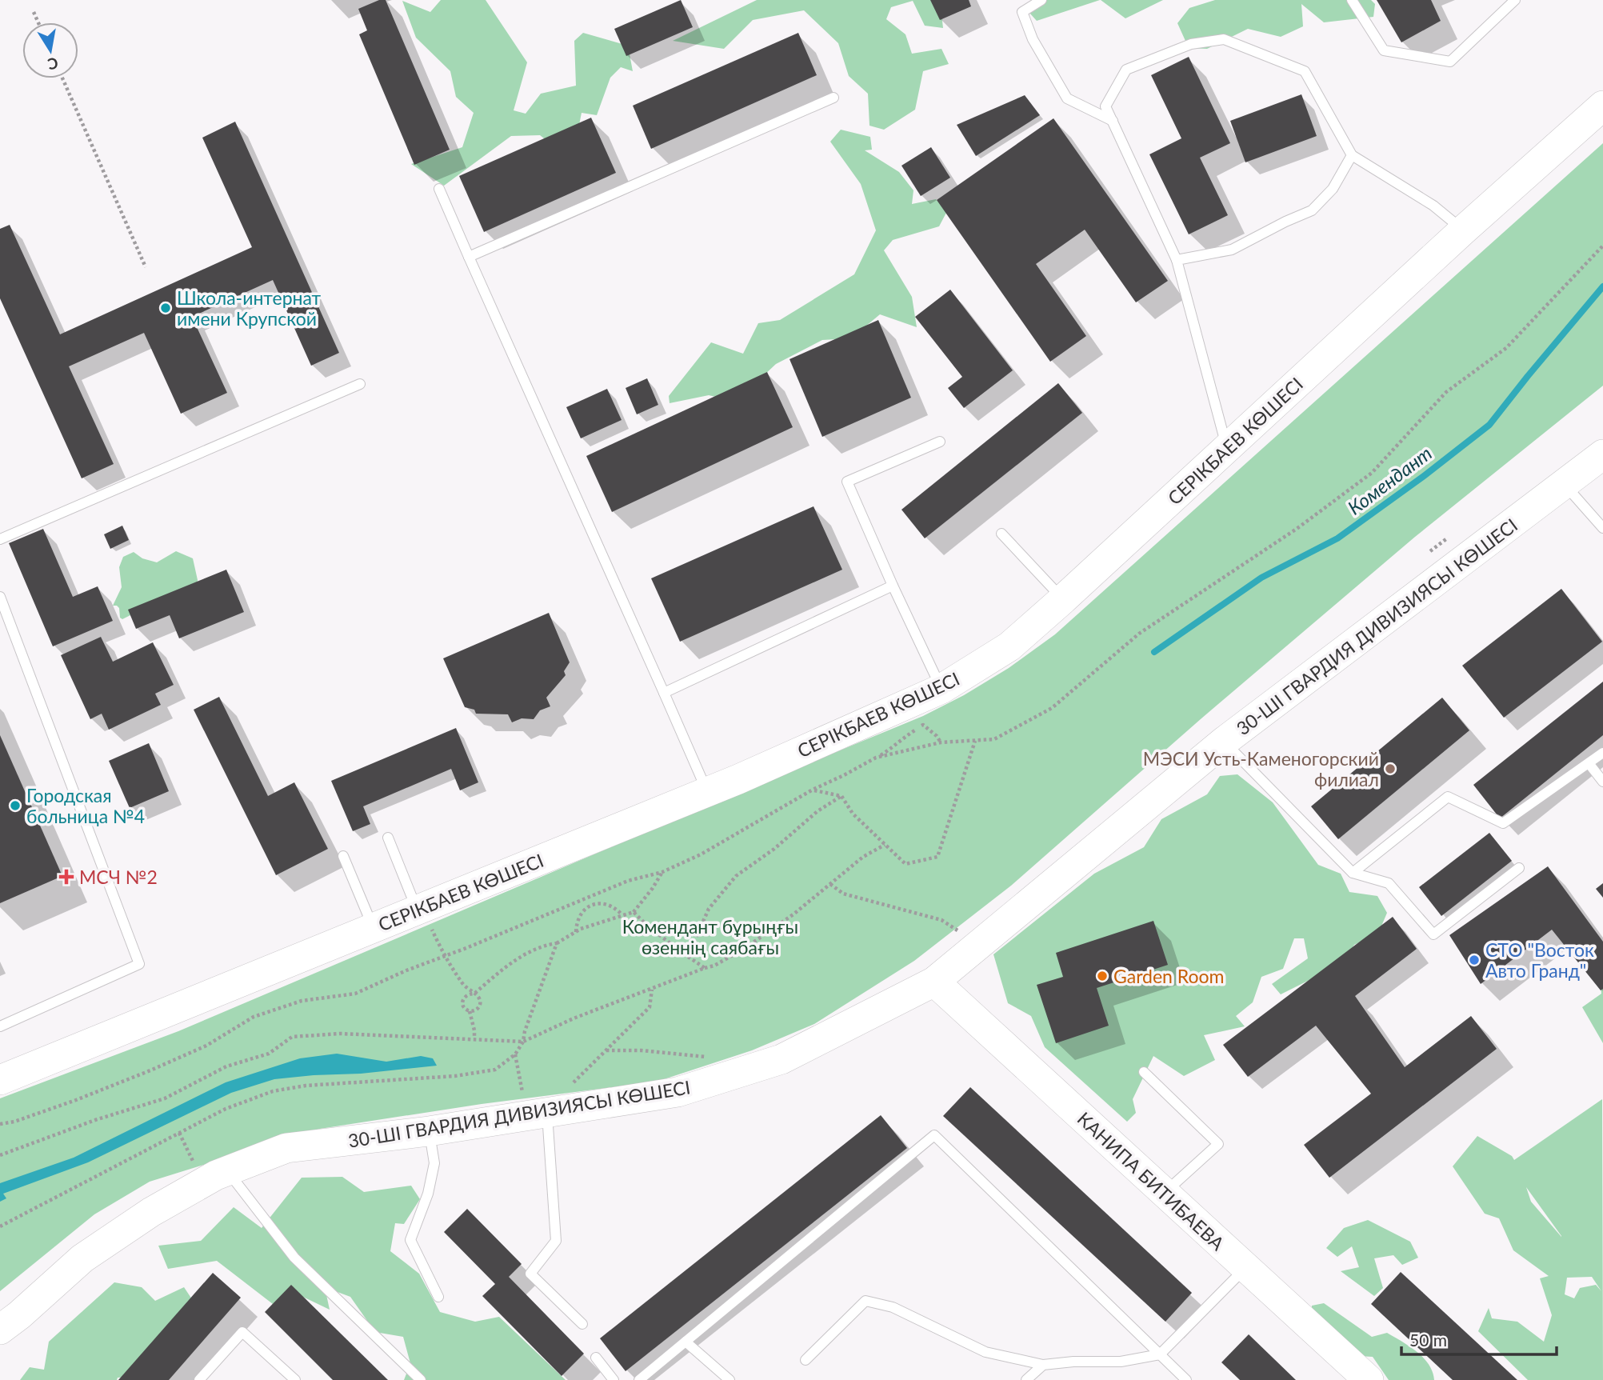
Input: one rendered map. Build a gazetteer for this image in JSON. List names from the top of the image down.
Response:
{
  "streets": {
    "street": ["СЕРІКБАЕВ КӨШЕСІ", "30-ШІ ГВАРДИЯ ДИВИЗИЯСЫ КӨШЕСІ", "КАНИПА БИТИБАЕВА"]
  },
  "crossings": [
    ["30-ШІ ГВАРДИЯ ДИВИЗИЯСЫ КӨШЕСІ", "КАНИПА БИТИБАЕВА"]
  ],
  "water": ["Комендант"],
  "parks": ["Комендант бұрыңғы өзеннің саябағы"],
  "places": {
    "other": [
      "Школа-интернат имени Крупской",
      "МЭСИ Усть-Каменогорский филиал",
      "Городская больница №4",
      "СТО \"Восток Авто Гранд\"",
      "Garden Room"
    ],
    "health": ["МСЧ №2"]
  },
  "scale_bar": "50 m",
  "north": "bottom"
}
